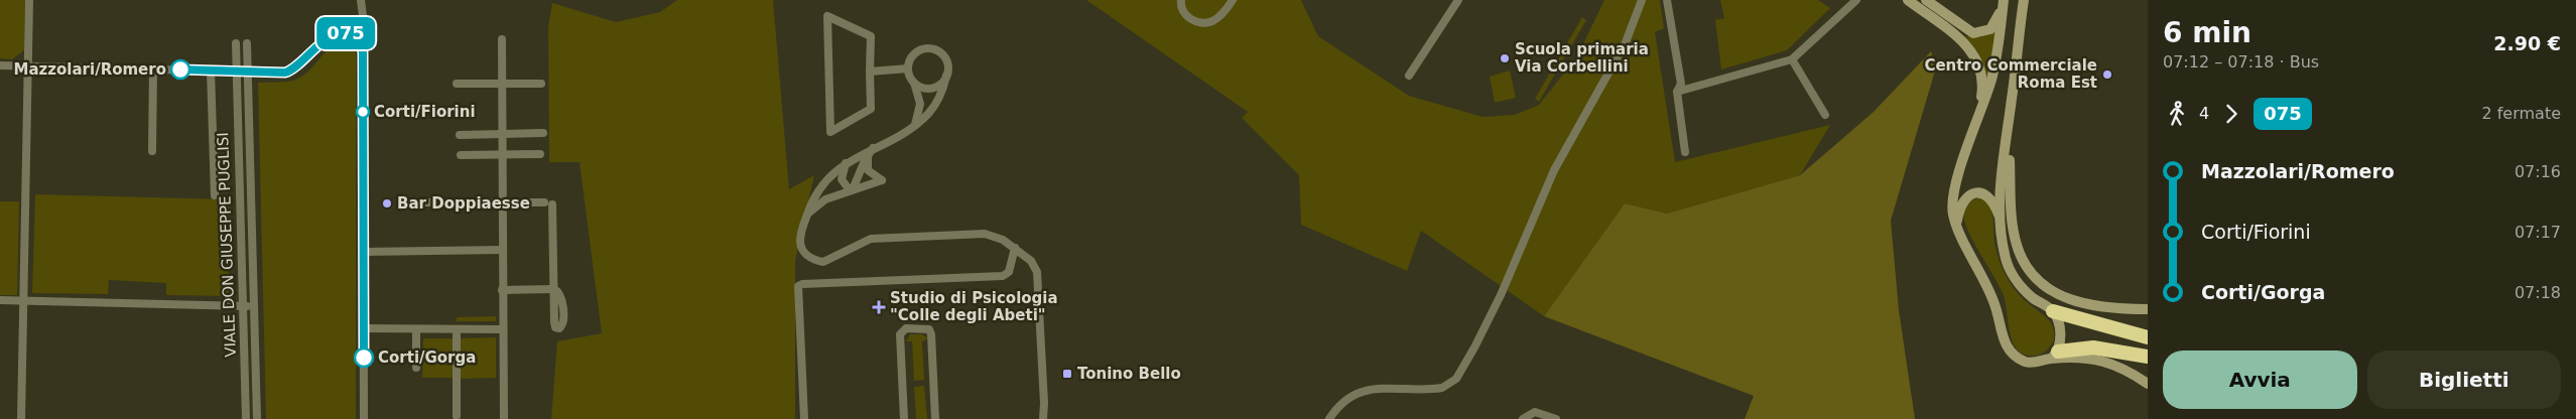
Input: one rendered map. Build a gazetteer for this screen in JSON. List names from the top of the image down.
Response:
{
  "streets": {
    "street": ["VIALE DON GIUSEPPE PUGLISI"]
  },
  "places": {
    "other": [
      "Scuola primaria Via Corbellini",
      "Mazzolari/Romero",
      "Centro Commerciale Roma Est",
      "Corti/Fiorini",
      "Bar Doppiaesse",
      "Corti/Gorga"
    ],
    "health": ["Studio di Psicologia \"Colle degli Abeti\""],
    "transit": ["Tonino Bello"]
  },
  "lines": ["bus line 075"],
  "page": {
    "on_map": "075",
    "heading": ["6 min", "07:12 – 07:18 · Bus", "2.90 €"],
    "legs": ["4", "075", "2 fermate"],
    "list": [
      {
        "name": "Mazzolari/Romero",
        "value": "07:16"
      },
      {
        "name": "Corti/Fiorini",
        "value": "07:17"
      },
      {
        "name": "Corti/Gorga",
        "value": "07:18"
      }
    ],
    "buttons": ["Avvia", "Biglietti"]
  }
}
